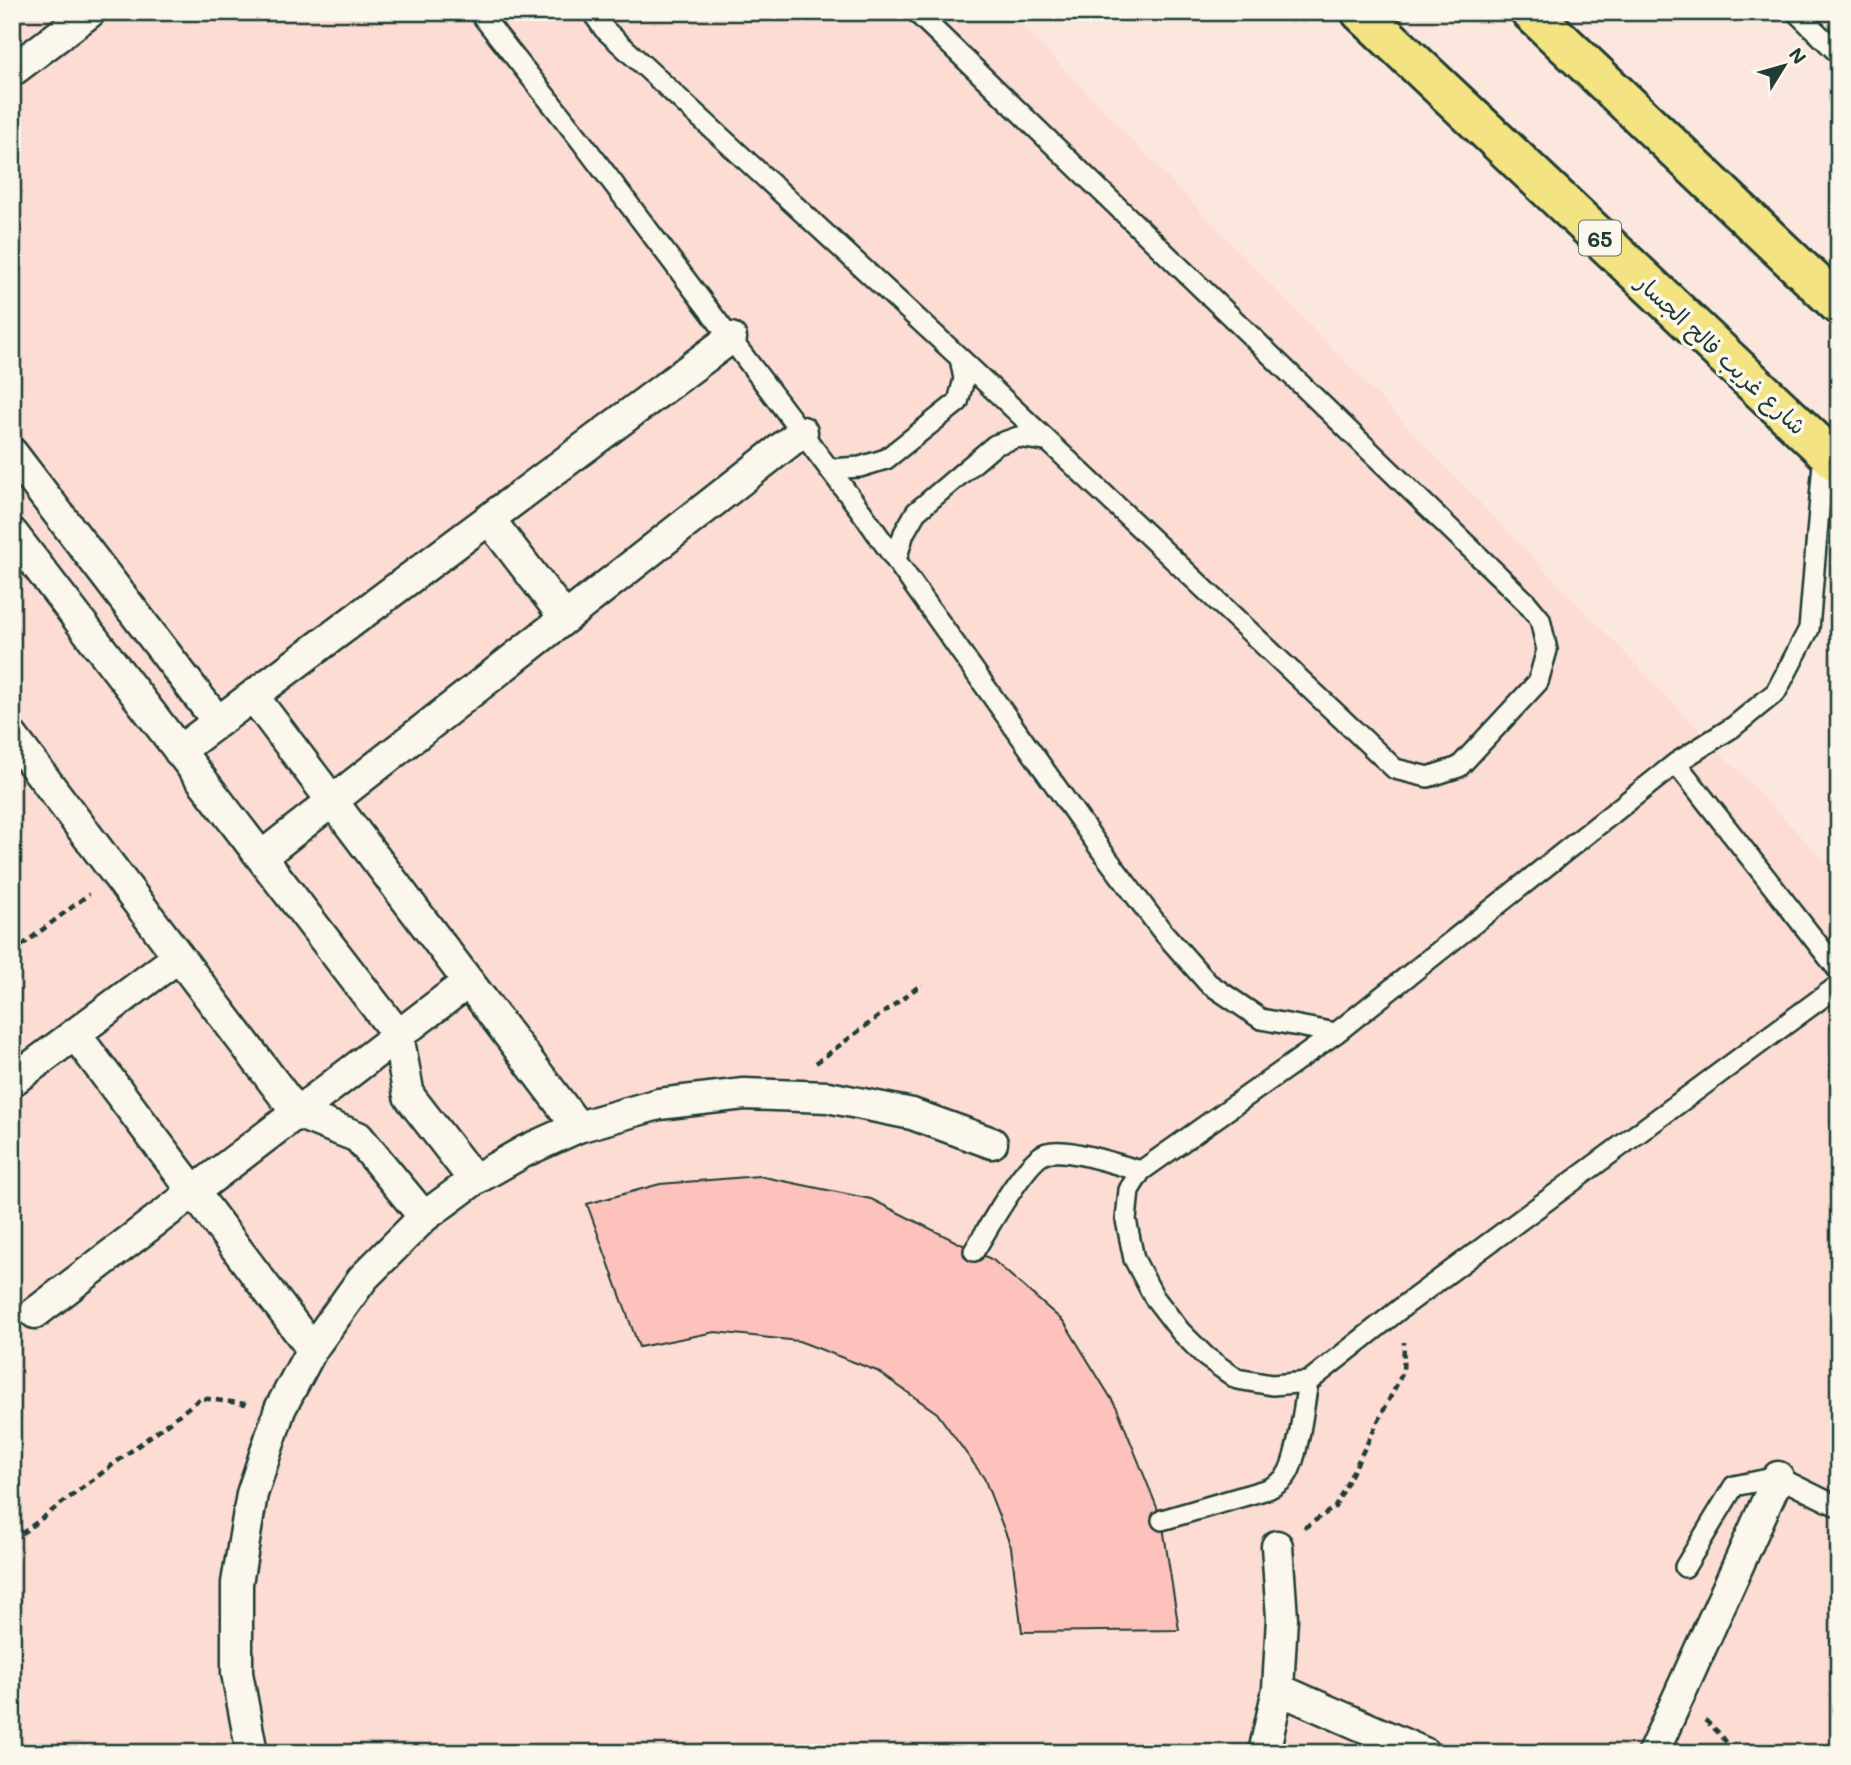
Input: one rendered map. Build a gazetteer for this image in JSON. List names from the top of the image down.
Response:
{
  "streets": {
    "main road": ["65", "شارع غريب فالح الجسار"]
  },
  "north": "top right"
}
